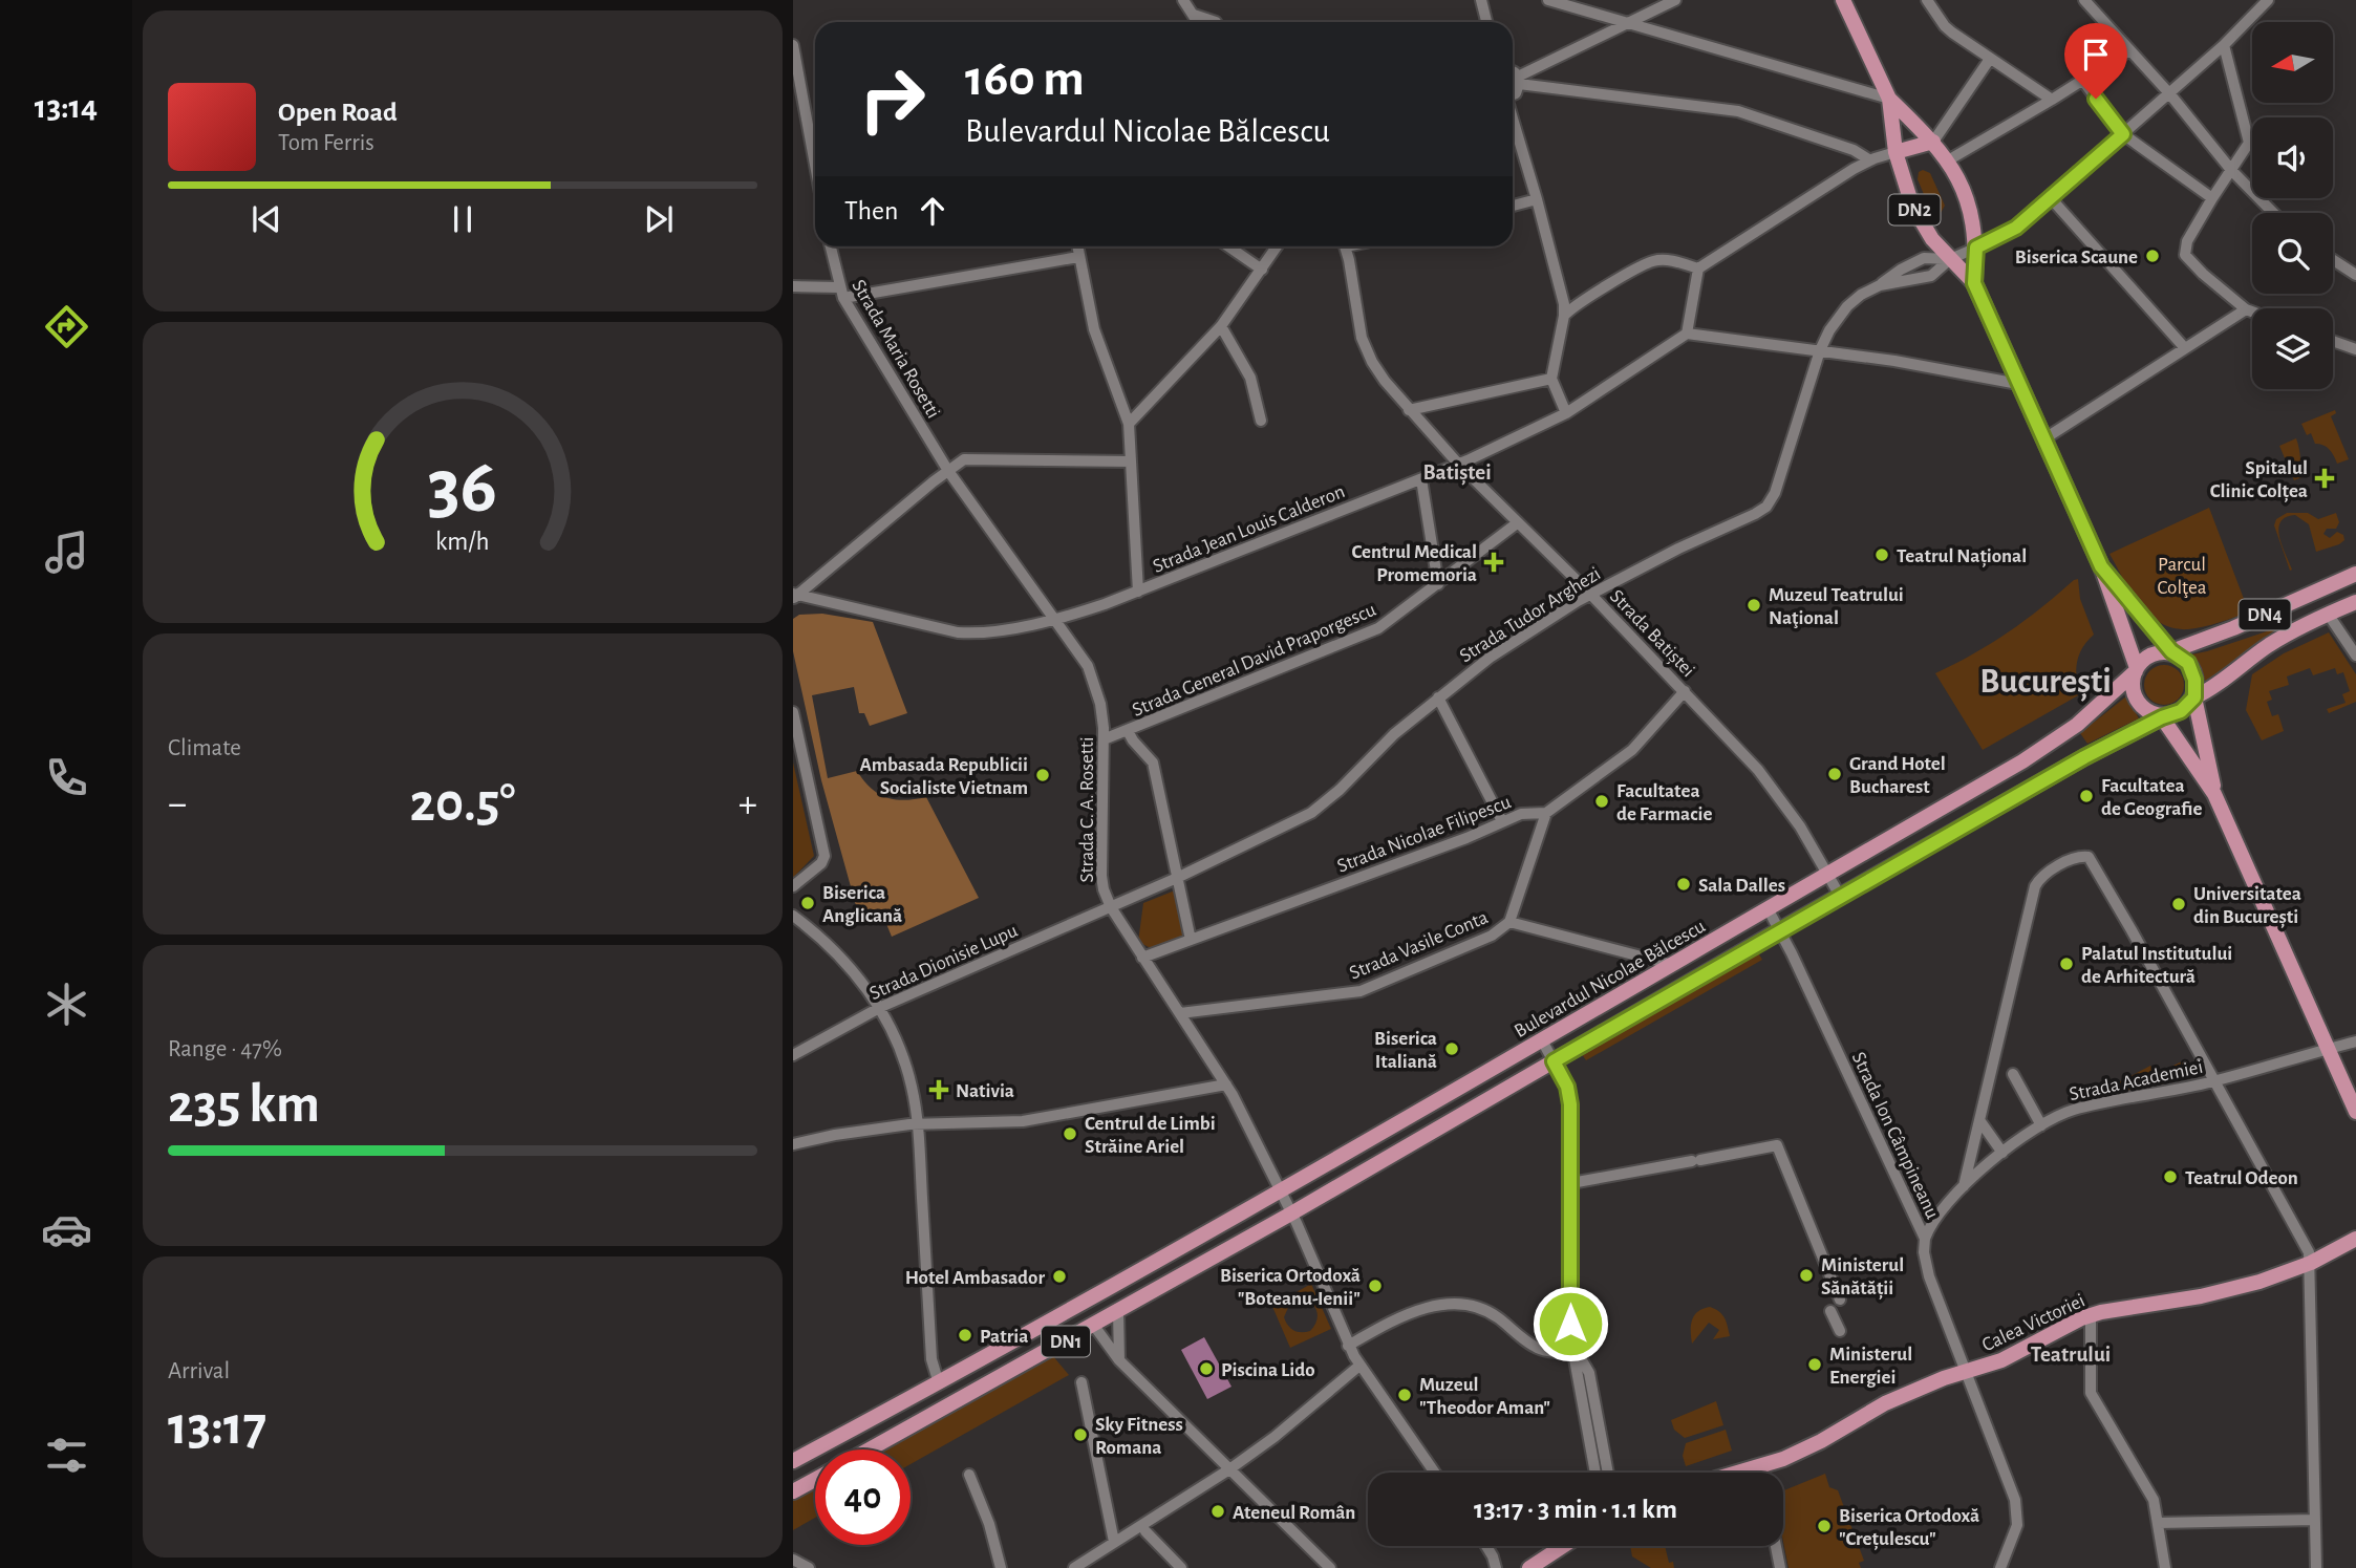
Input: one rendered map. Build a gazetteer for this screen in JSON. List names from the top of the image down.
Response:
{
  "streets": {
    "main road": [
      "DN2",
      "DN4",
      "Bulevardul Nicolae Bălcescu",
      "Calea Victoriei",
      "DN1"
    ],
    "street": [
      "Strada Maria Rosetti",
      "Strada Jean Louis Calderon",
      "Strada Tudor Arghezi",
      "Strada Batiștei",
      "Strada General David Praporgescu",
      "Strada C. A. Rosetti",
      "Strada Nicolae Filipescu",
      "Strada Vasile Conta",
      "Strada Dionisie Lupu",
      "Strada Academiei",
      "Strada Ion Câmpineanu"
    ]
  },
  "crossings": [
    ["DN2", "Strada Tudor Arghezi"],
    ["DN2", "DN4"],
    ["DN2", "Bulevardul Nicolae Bălcescu"],
    ["DN2", "DN1"],
    ["Strada Maria Rosetti", "Strada C. A. Rosetti"],
    ["Strada Jean Louis Calderon", "Strada Batiștei"],
    ["Strada Jean Louis Calderon", "Strada C. A. Rosetti"],
    ["Strada Tudor Arghezi", "Strada Batiștei"],
    ["Strada Tudor Arghezi", "Strada C. A. Rosetti"],
    ["Strada Tudor Arghezi", "Strada Dionisie Lupu"],
    ["DN4", "Bulevardul Nicolae Bălcescu"],
    ["DN4", "DN1"],
    ["Strada Batiștei", "Strada General David Praporgescu"],
    ["Strada Batiștei", "Strada Nicolae Filipescu"],
    ["Strada Batiștei", "Bulevardul Nicolae Bălcescu"],
    ["Strada Batiștei", "DN1"],
    ["Strada General David Praporgescu", "Strada C. A. Rosetti"],
    ["Strada C. A. Rosetti", "Strada Nicolae Filipescu"],
    ["Strada C. A. Rosetti", "Strada Vasile Conta"],
    ["Strada C. A. Rosetti", "Strada Dionisie Lupu"],
    ["Strada C. A. Rosetti", "Bulevardul Nicolae Bălcescu"],
    ["Strada C. A. Rosetti", "DN1"],
    ["Strada Nicolae Filipescu", "Strada Vasile Conta"],
    ["Bulevardul Nicolae Bălcescu", "Strada Ion Câmpineanu"],
    ["Bulevardul Nicolae Bălcescu", "DN1"],
    ["Strada Academiei", "Strada Ion Câmpineanu"],
    ["Strada Ion Câmpineanu", "Calea Victoriei"],
    ["Strada Ion Câmpineanu", "DN1"]
  ],
  "districts": ["Batiștei", "București", "Teatrului"],
  "parks": ["Parcul Colţea"],
  "places": {
    "other": [
      "Biserica Scaune",
      "Teatrul Național",
      "Muzeul Teatrului Naţional",
      "Grand Hotel Bucharest",
      "Ambasada Republicii Socialiste Vietnam",
      "Facultatea de Geografie",
      "Facultatea de Farmacie",
      "Sala Dalles",
      "Biserica Anglicană",
      "Universitatea din București",
      "Palatul Institutului de Arhitectură",
      "Biserica Italiană",
      "Centrul de Limbi Străine Ariel",
      "Teatrul Odeon",
      "Ministerul Sănătății",
      "Hotel Ambasador",
      "Biserica Ortodoxă \"Boteanu-Ienii\"",
      "Patria",
      "Ministerul Energiei",
      "Piscina Lido",
      "Muzeul \"Theodor Aman\"",
      "Sky Fitness Romana",
      "Ateneul Român",
      "Biserica Ortodoxă \"Crețulescu\""
    ],
    "health": ["Spitalul Clinic Colțea", "Centrul Medical Promemoria", "Nativia"]
  },
  "north": "left",
  "page": {
    "tabs": "13:14",
    "turn": ["160 m", "Bulevardul Nicolae Bălcescu"],
    "song": ["Open Road", "Tom Ferris"],
    "then": "Then",
    "tile": [
      "Climate",
      ["Range · 47%", "235 km"],
      ["Arrival", "13:17"]
    ],
    "heat": ["−", "20.5°", "+"],
    "limit": "40",
    "trip": "13:17 · 3 min · 1.1 km",
    "gauge": ["36", "km/h"]
  }
}
